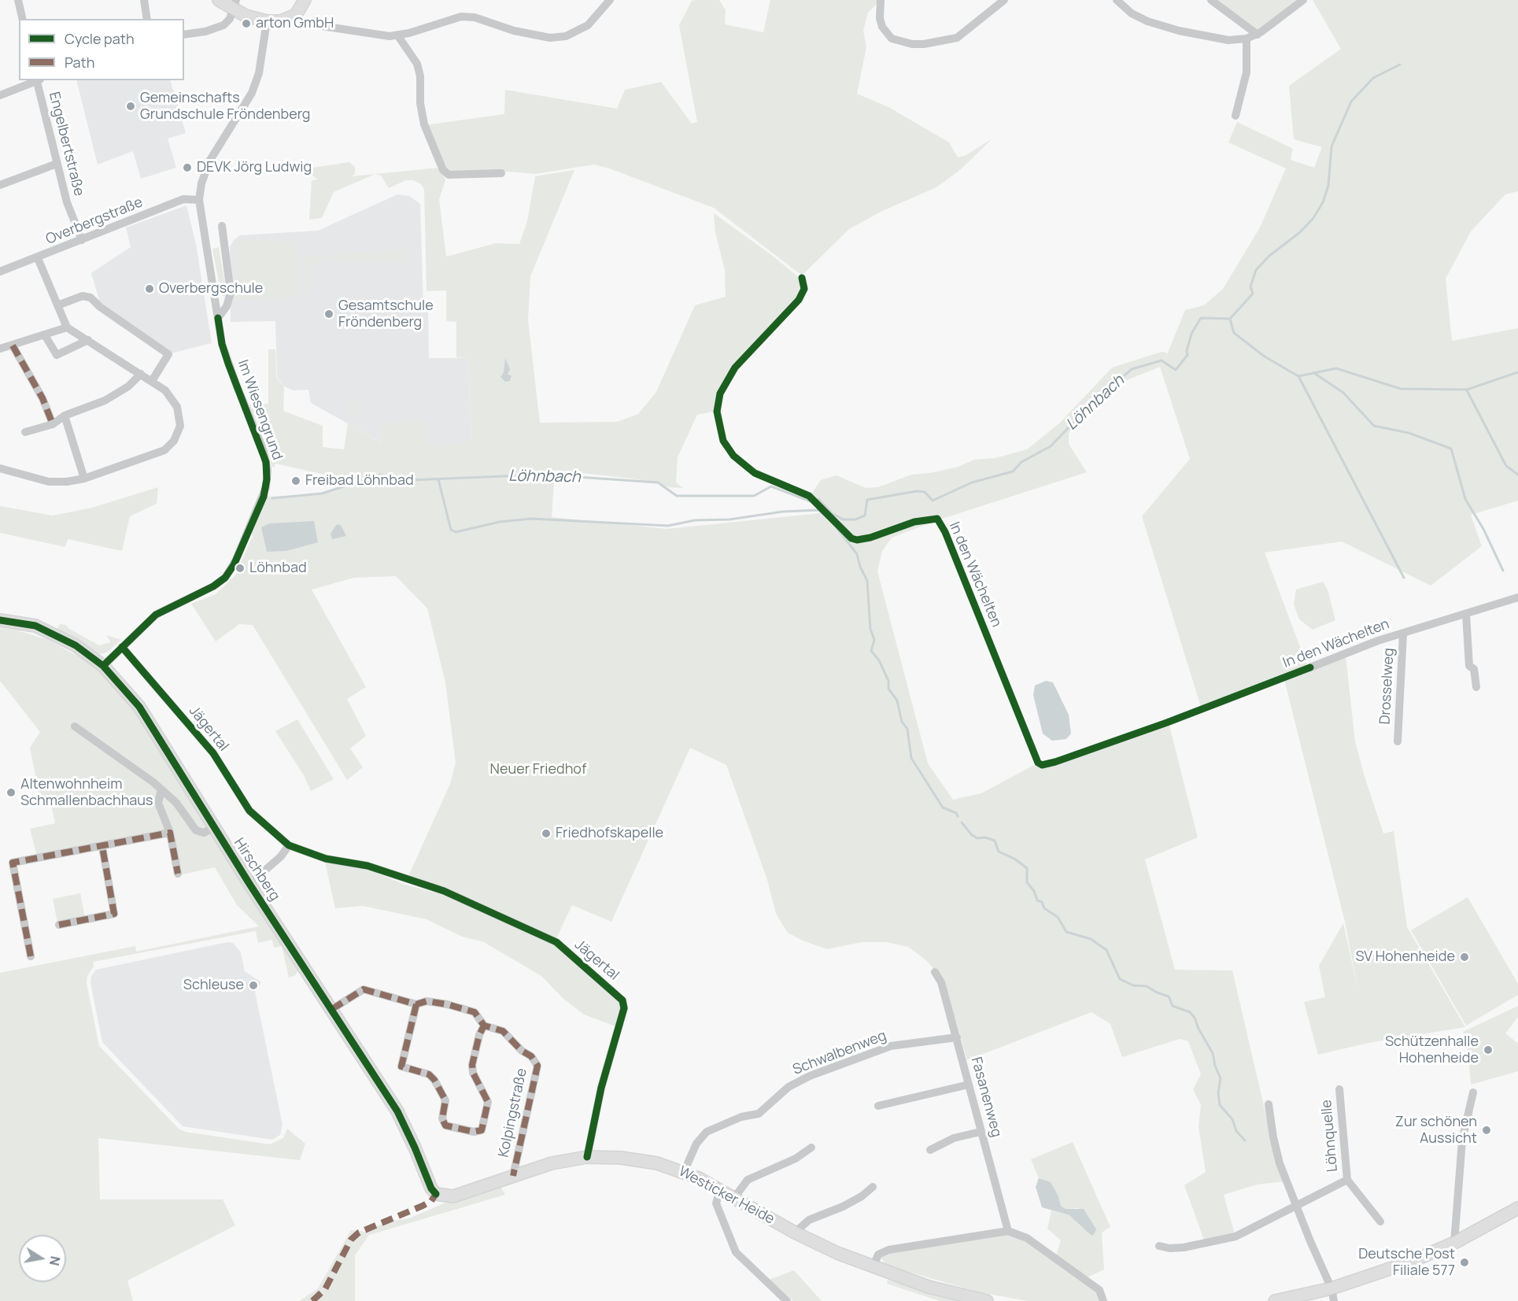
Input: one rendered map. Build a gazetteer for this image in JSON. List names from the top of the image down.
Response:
{
  "streets": {
    "street": [
      "Engelbertstraße",
      "Overbergstraße",
      "Im Wiesengrund",
      "In den Wächelten",
      "Drosselweg",
      "Jägertal",
      "Hirschberg",
      "Schwalbenweg",
      "Fasanenweg",
      "Kolpingstraße",
      "Löhnquelle",
      "Westicker Heide"
    ]
  },
  "crossings": [
    ["Engelbertstraße", "Overbergstraße"],
    ["Overbergstraße", "Im Wiesengrund"],
    ["Im Wiesengrund", "Jägertal"],
    ["Im Wiesengrund", "Hirschberg"],
    ["In den Wächelten", "Drosselweg"],
    ["Jägertal", "Westicker Heide"],
    ["Hirschberg", "Kolpingstraße"],
    ["Hirschberg", "Westicker Heide"],
    ["Schwalbenweg", "Fasanenweg"],
    ["Schwalbenweg", "Westicker Heide"],
    ["Kolpingstraße", "Westicker Heide"]
  ],
  "water": ["Löhnbach"],
  "parks": ["Neuer Friedhof"],
  "places": [
    "arton GmbH",
    "Gemeinschafts Grundschule Fröndenberg",
    "DEVK Jörg Ludwig",
    "Overbergschule",
    "Gesamtschule Fröndenberg",
    "Freibad Löhnbad",
    "Löhnbad",
    "Altenwohnheim Schmallenbachhaus",
    "Friedhofskapelle",
    "SV Hohenheide",
    "Schleuse",
    "Schützenhalle Hohenheide",
    "Zur schönen Aussicht",
    "Deutsche Post Filiale 577"
  ],
  "legend": ["Cycle path", "Path"],
  "north": "right"
}
